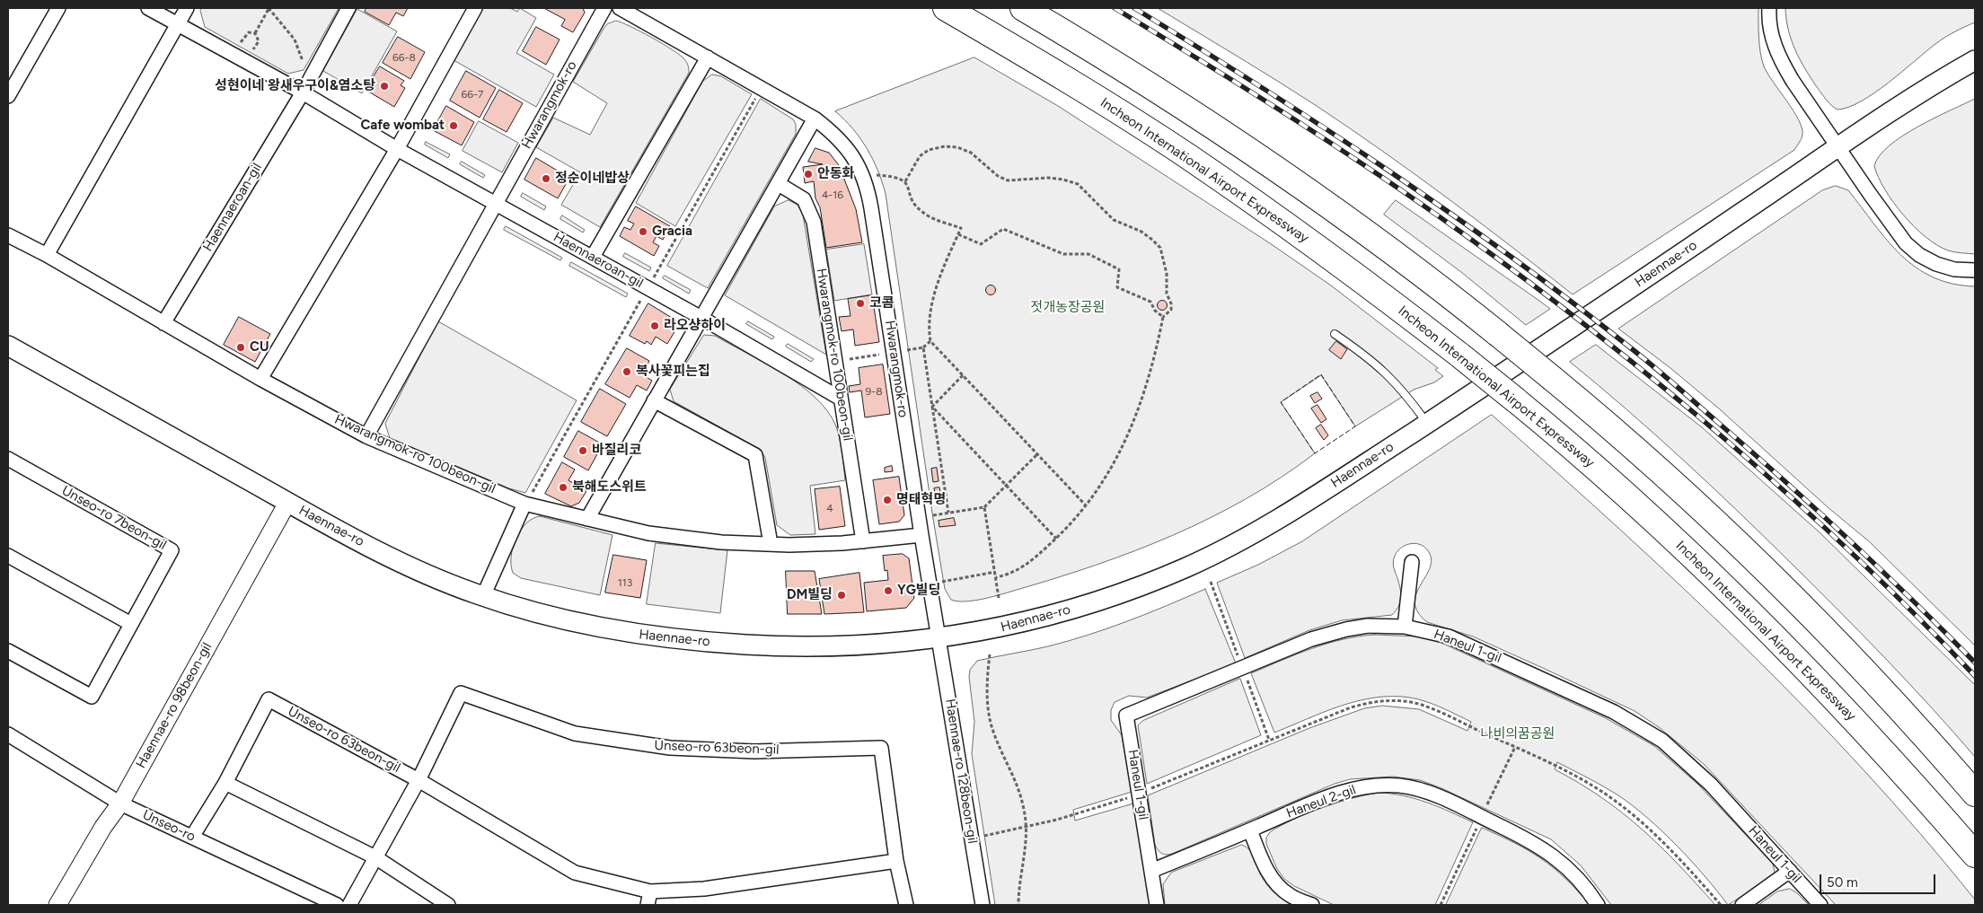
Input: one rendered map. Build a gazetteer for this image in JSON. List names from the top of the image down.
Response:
{
  "streets": {
    "highway": ["Incheon International Airport Expressway"],
    "main road": ["Haennae-ro"],
    "street": [
      "Hwarangmok-ro",
      "Haennaeroan-gil",
      "Hwarangmok-ro 100beon-gil",
      "Unseo-ro 7beon-gil",
      "Haneul 1-gil",
      "Haennae-ro 98beon-gil",
      "Unseo-ro 63beon-gil",
      "Haennae-ro 128beon-gil",
      "Haneul 2-gil",
      "Unseo-ro"
    ]
  },
  "crossings": [
    ["Hwarangmok-ro", "Haennaeroan-gil"],
    ["Hwarangmok-ro", "Haennae-ro"],
    ["Hwarangmok-ro", "Hwarangmok-ro 100beon-gil"],
    ["Hwarangmok-ro", "Haennae-ro 128beon-gil"],
    ["Haennaeroan-gil", "Hwarangmok-ro 100beon-gil"],
    ["Haennae-ro", "Haennae-ro 98beon-gil"],
    ["Haennae-ro", "Haennae-ro 128beon-gil"],
    ["Haneul 1-gil", "Haneul 2-gil"],
    ["Haennae-ro 98beon-gil", "Unseo-ro"]
  ],
  "parks": ["젓개농장공원", "나비의꿈공원"],
  "places": [
    "성현이네 왕새우구이&염소탕",
    "Cafe wombat",
    "안동화",
    "정순이네밥상",
    "Gracia",
    "코콤",
    "라오샹하이",
    "CU",
    "복사꽃피는집",
    "바질리코",
    "북해도스위트",
    "명태혁명",
    "YG빌딩",
    "DM빌딩"
  ],
  "house_numbers": [
    "66-8",
    "66-7",
    "4-16",
    "9-8",
    "4",
    "113"
  ],
  "scale_bar": "50 m"
}
